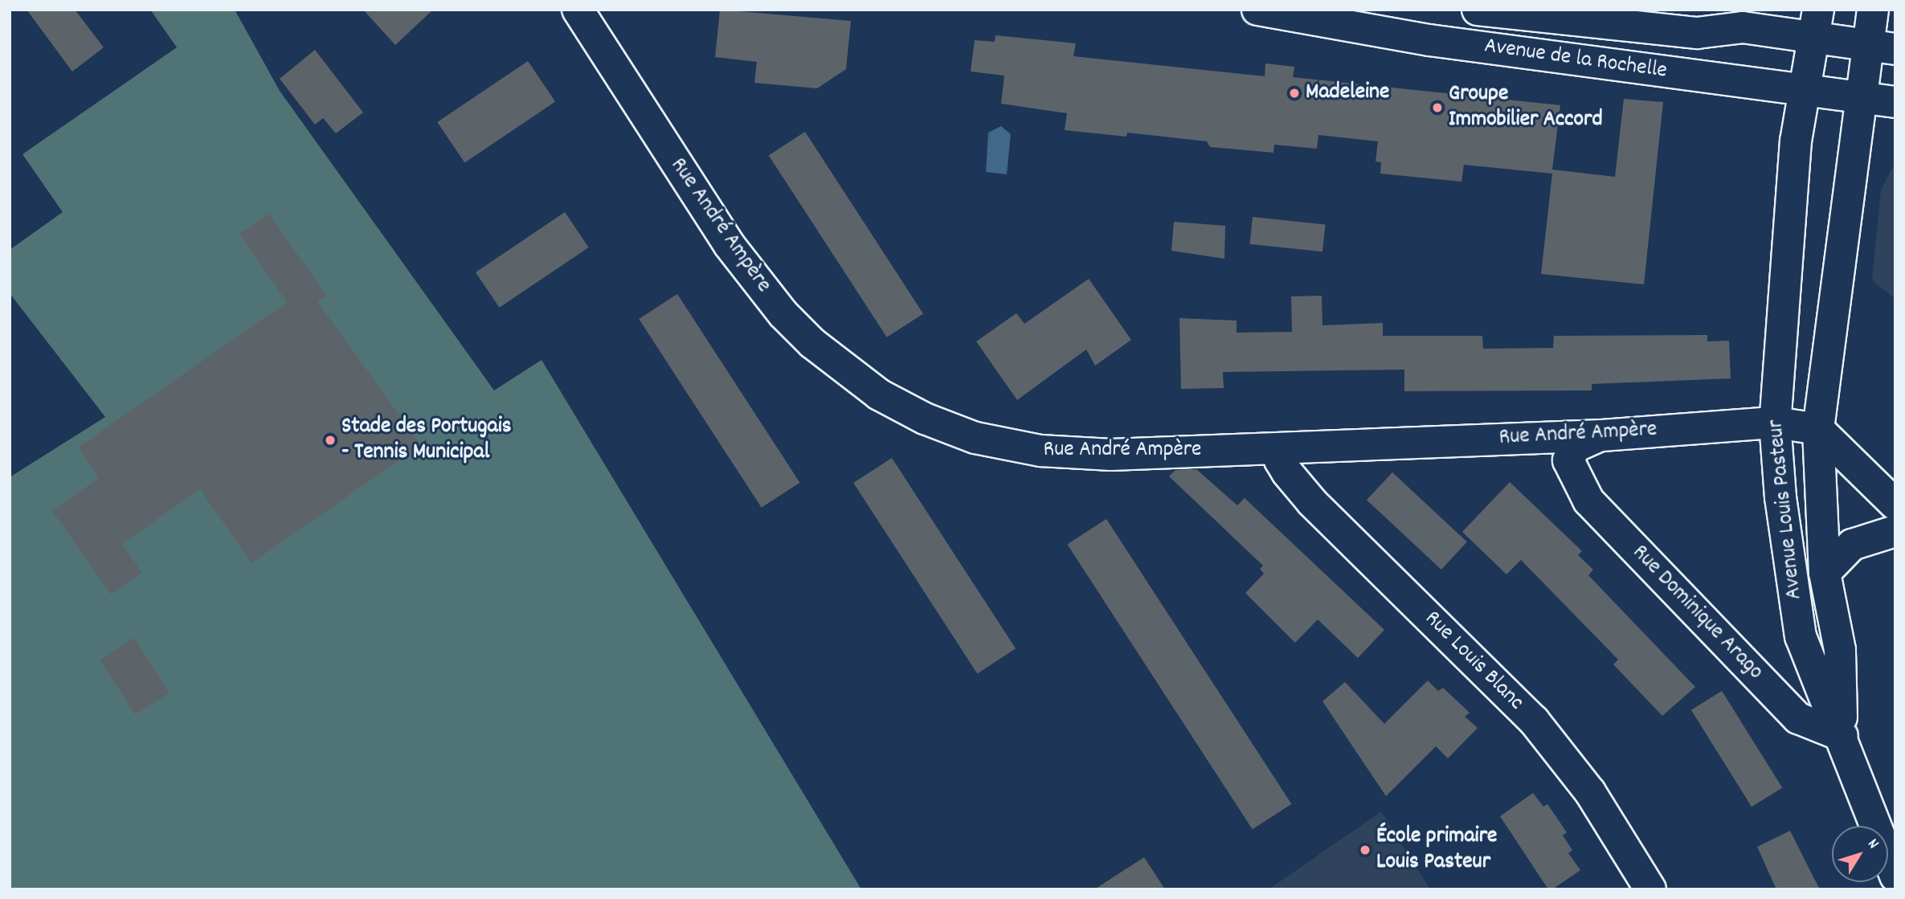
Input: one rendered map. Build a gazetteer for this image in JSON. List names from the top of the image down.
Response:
{
  "streets": {
    "street": [
      "Avenue de la Rochelle",
      "Rue André Ampère",
      "Avenue Louis Pasteur",
      "Rue Dominique Arago",
      "Rue Louis Blanc"
    ]
  },
  "crossings": [
    ["Avenue de la Rochelle", "Avenue Louis Pasteur"],
    ["Rue André Ampère", "Avenue Louis Pasteur"],
    ["Rue André Ampère", "Rue Dominique Arago"],
    ["Rue André Ampère", "Rue Louis Blanc"],
    ["Avenue Louis Pasteur", "Rue Dominique Arago"]
  ],
  "places": [
    "Madeleine",
    "Groupe Immobilier Accord",
    "Stade des Portugais - Tennis Municipal",
    "École primaire Louis Pasteur"
  ],
  "north": "top right"
}
